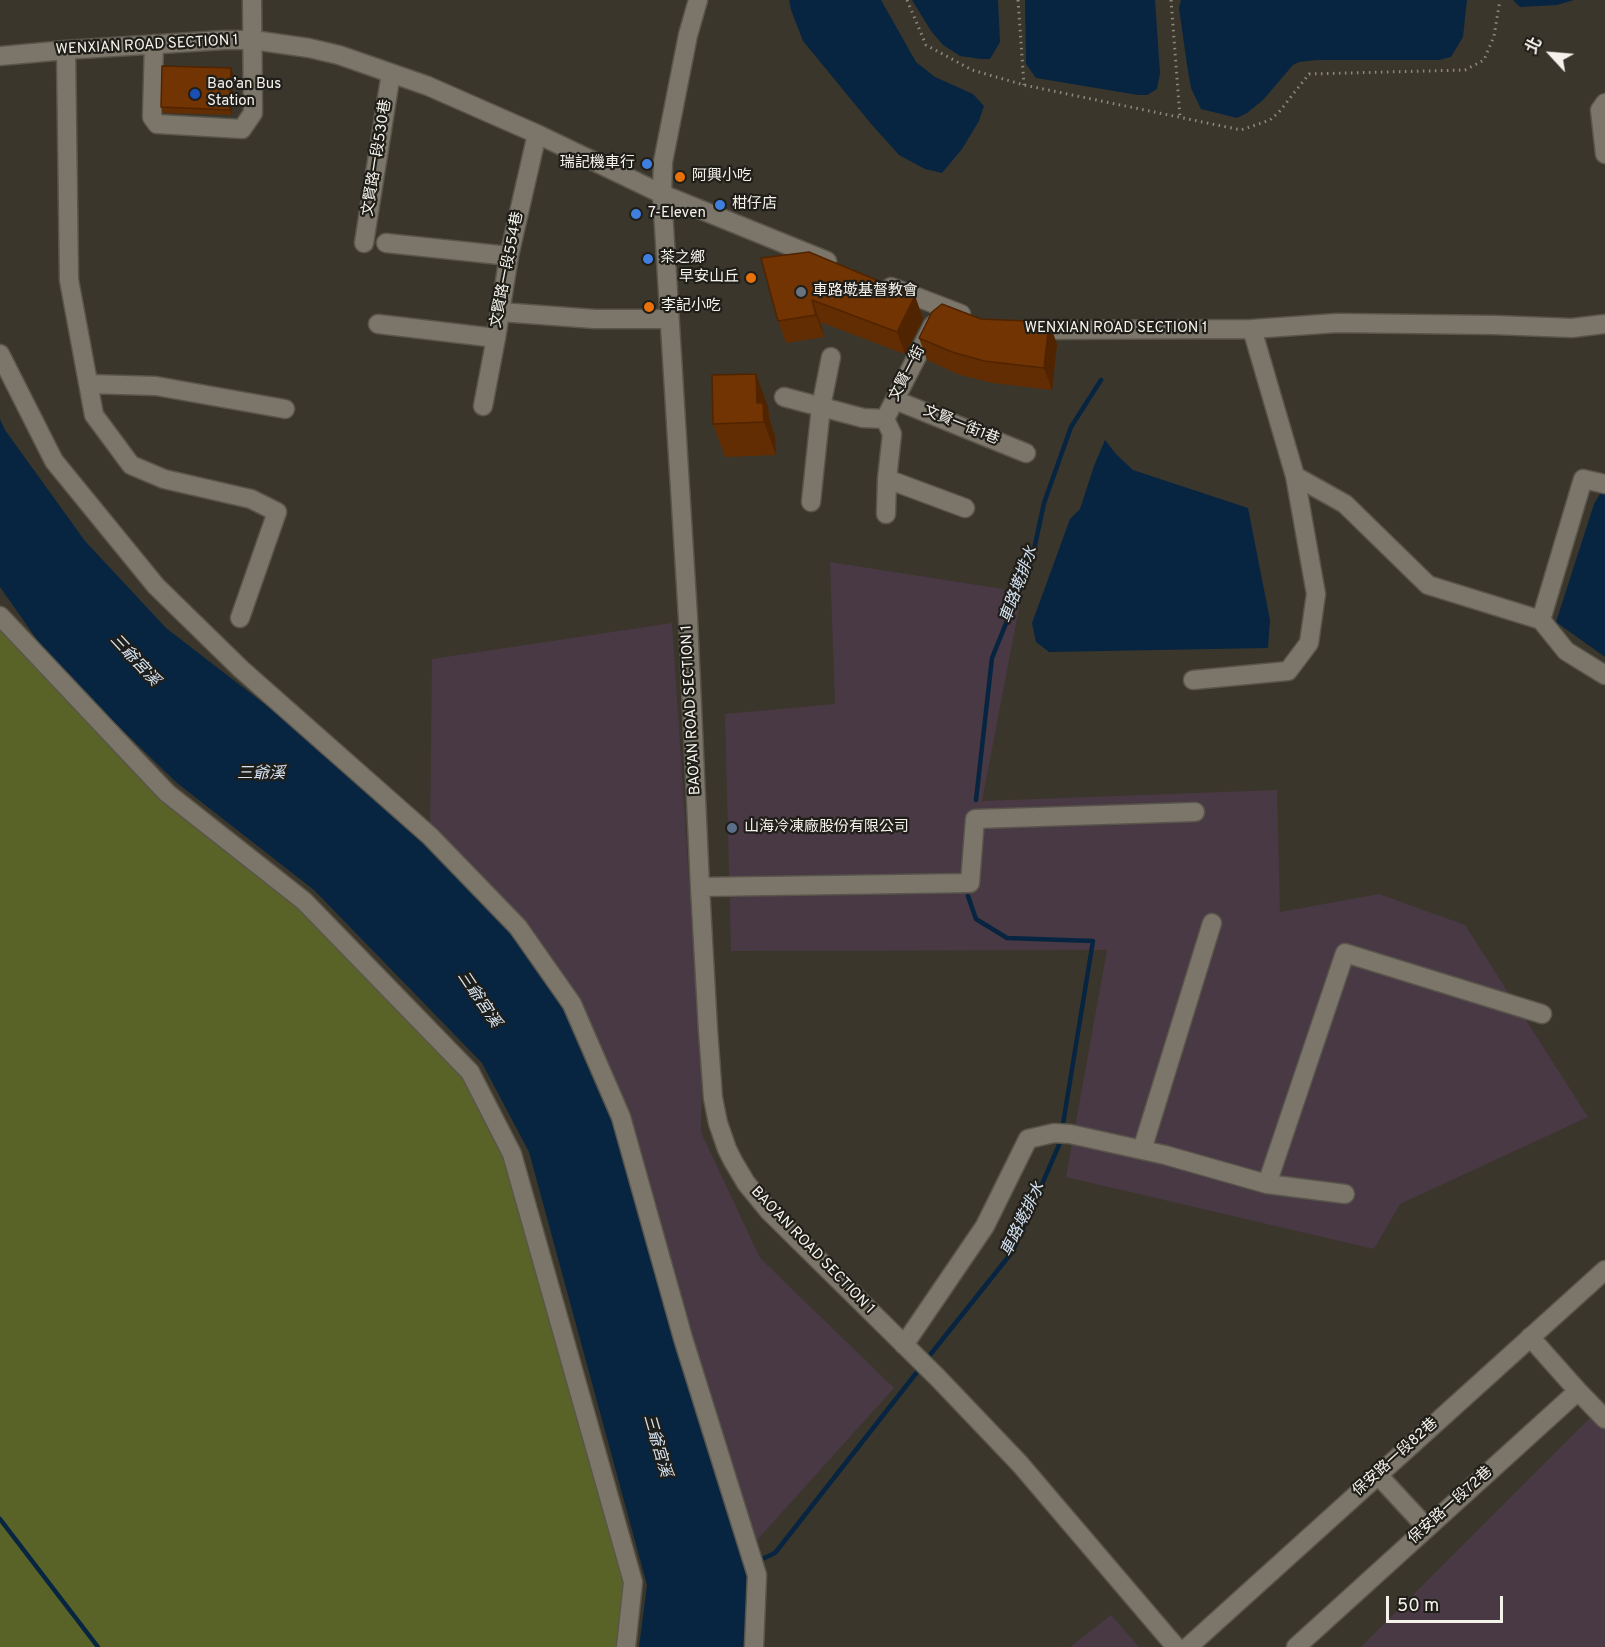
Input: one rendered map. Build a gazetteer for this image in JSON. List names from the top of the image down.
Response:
{
  "streets": {
    "street": [
      "WENXIAN ROAD SECTION 1",
      "文賢路一段530巷",
      "文賢路一段554巷",
      "文賢一街",
      "文賢一街1巷",
      "BAO’AN ROAD SECTION 1",
      "保安路一段82巷",
      "保安路一段72巷"
    ]
  },
  "crossings": [
    ["WENXIAN ROAD SECTION 1", "文賢路一段530巷"],
    ["WENXIAN ROAD SECTION 1", "文賢路一段554巷"],
    ["WENXIAN ROAD SECTION 1", "BAO’AN ROAD SECTION 1"],
    ["文賢一街", "文賢一街1巷"]
  ],
  "water": ["車路墘排水", "三爺宮溪", "三爺溪"],
  "places": [
    "Bao’an Bus Station",
    "瑞記機車行",
    "阿興小吃",
    "柑仔店",
    "7-Eleven",
    "茶之鄉",
    "早安山丘",
    "車路墘基督教會",
    "李記小吃",
    "山海冷凍廠股份有限公司"
  ],
  "scale_bar": "50 m",
  "north": "top left"
}
